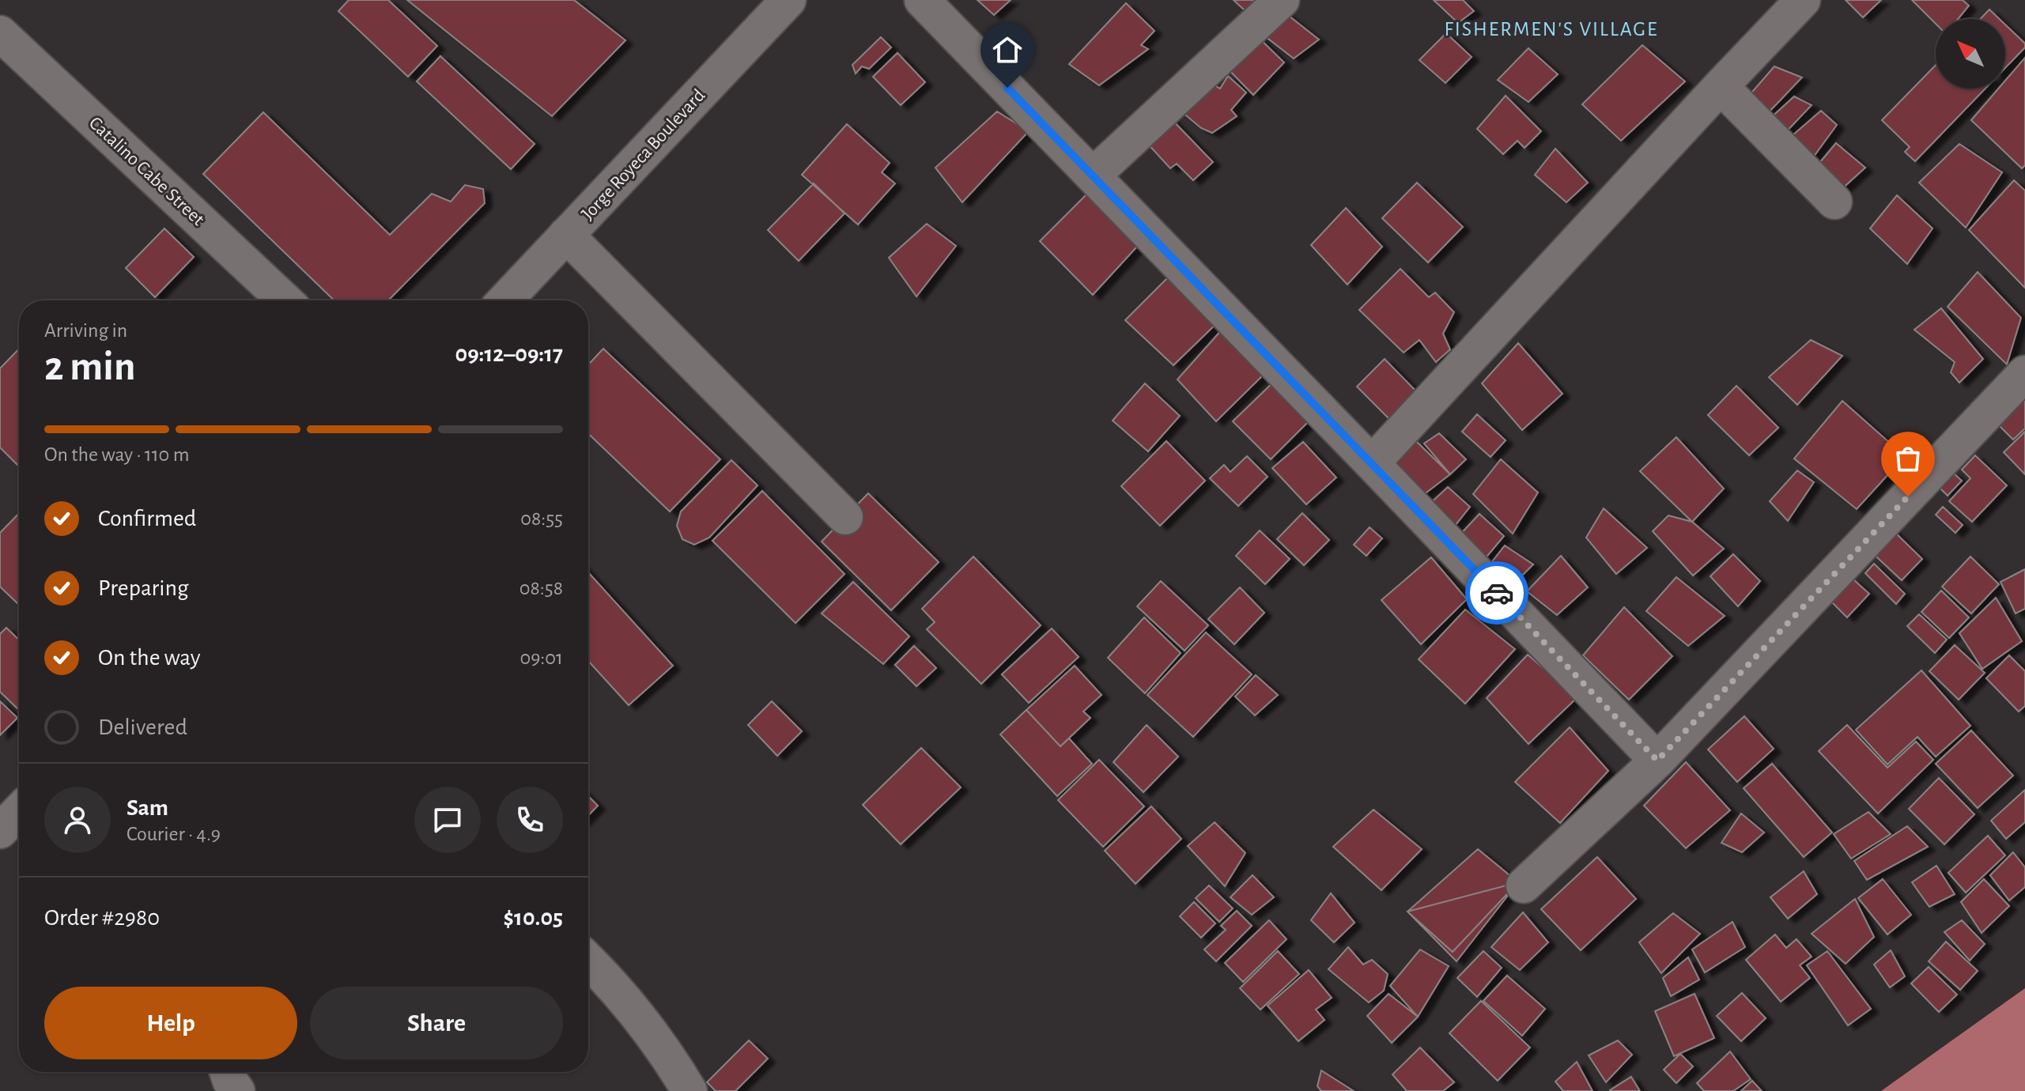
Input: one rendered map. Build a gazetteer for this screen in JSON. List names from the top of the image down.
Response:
{
  "streets": {
    "street": ["Jorge Royeca Boulevard", "Catalino Cabe Street"]
  },
  "districts": ["FISHERMEN'S VILLAGE"],
  "north": "top left",
  "page": {
    "heading": ["2 min", "Arriving in", "09:12–09:17"],
    "panel": [
      "Sam",
      "Courier · 4.9",
      "Order #2980",
      "$10.05"
    ],
    "bar": "On the way · 110 m",
    "list": [
      ["Confirmed", "08:55"],
      ["Preparing", "08:58"],
      ["On the way", "09:01"],
      "Delivered"
    ],
    "buttons": ["Help", "Share"]
  }
}
